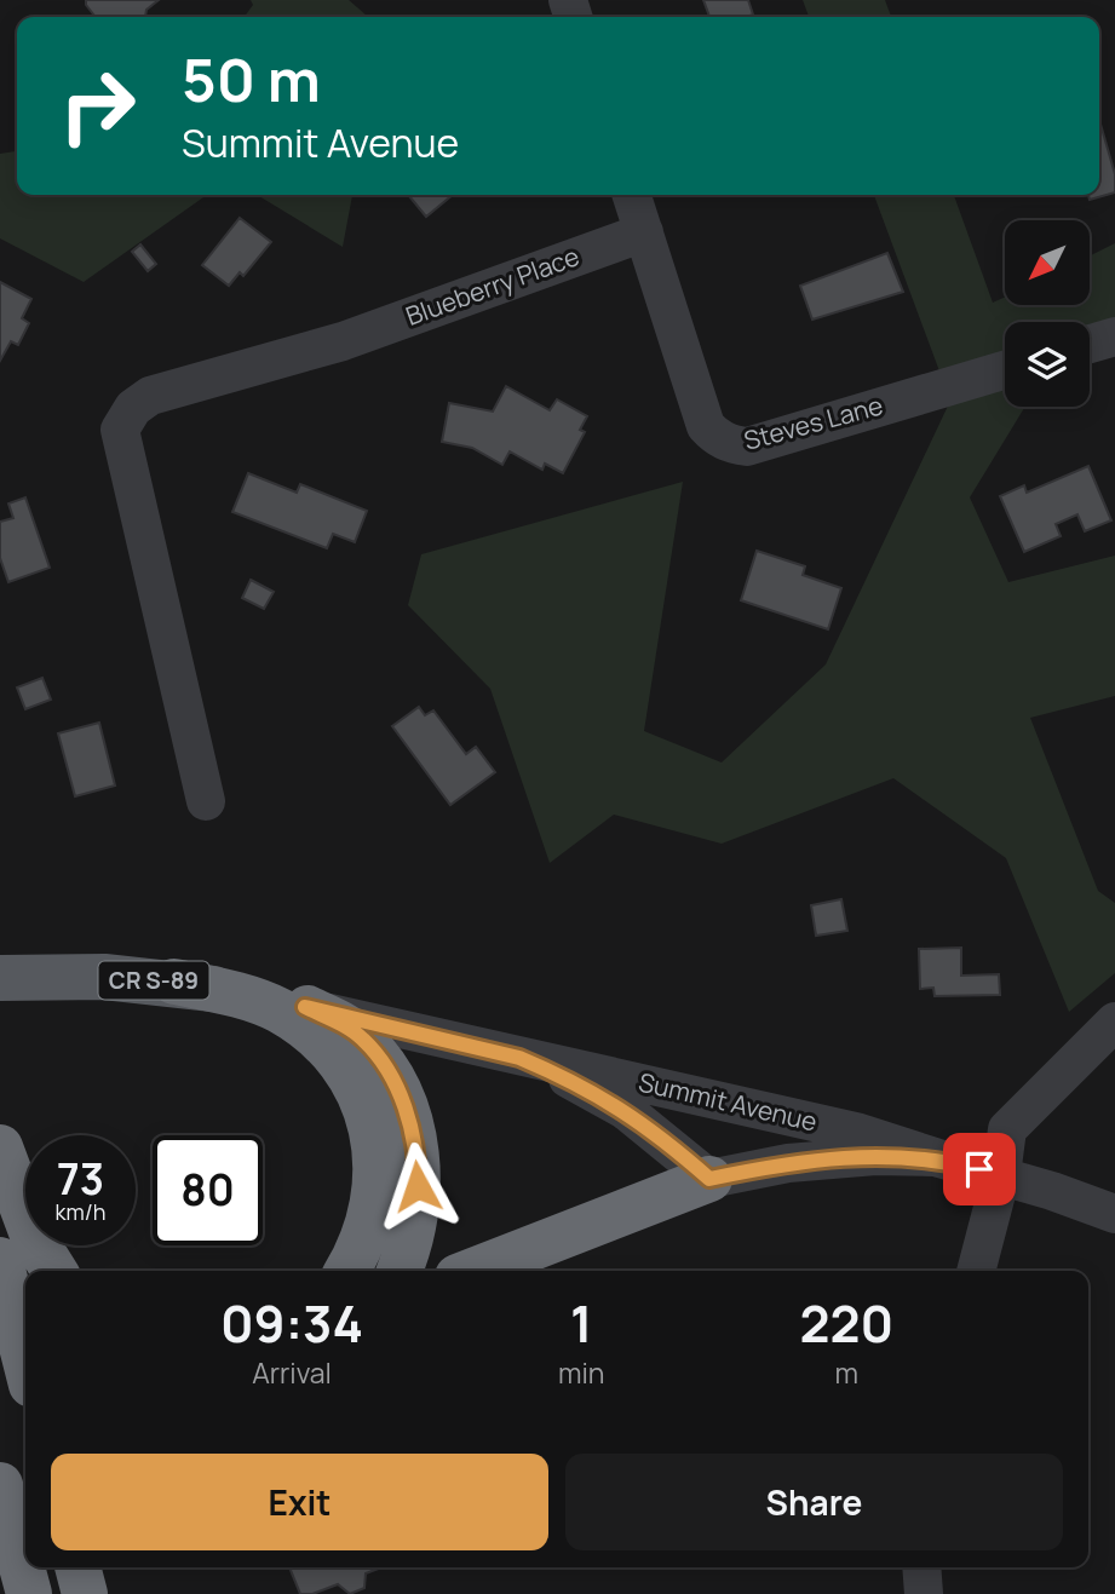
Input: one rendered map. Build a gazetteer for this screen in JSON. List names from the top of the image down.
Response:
{
  "streets": {
    "main road": ["CR S-89", "Summit Avenue"],
    "street": ["Blueberry Place", "Steves Lane"]
  },
  "crossings": [
    ["Blueberry Place", "Steves Lane"]
  ],
  "north": "bottom left",
  "page": {
    "turn": ["50 m", "Summit Avenue"],
    "speed": "73 km/h",
    "limit": "80",
    "eta": [
      "09:34",
      "Arrival",
      "1",
      "min",
      "220",
      "m"
    ],
    "buttons": ["Exit", "Share"]
  }
}
